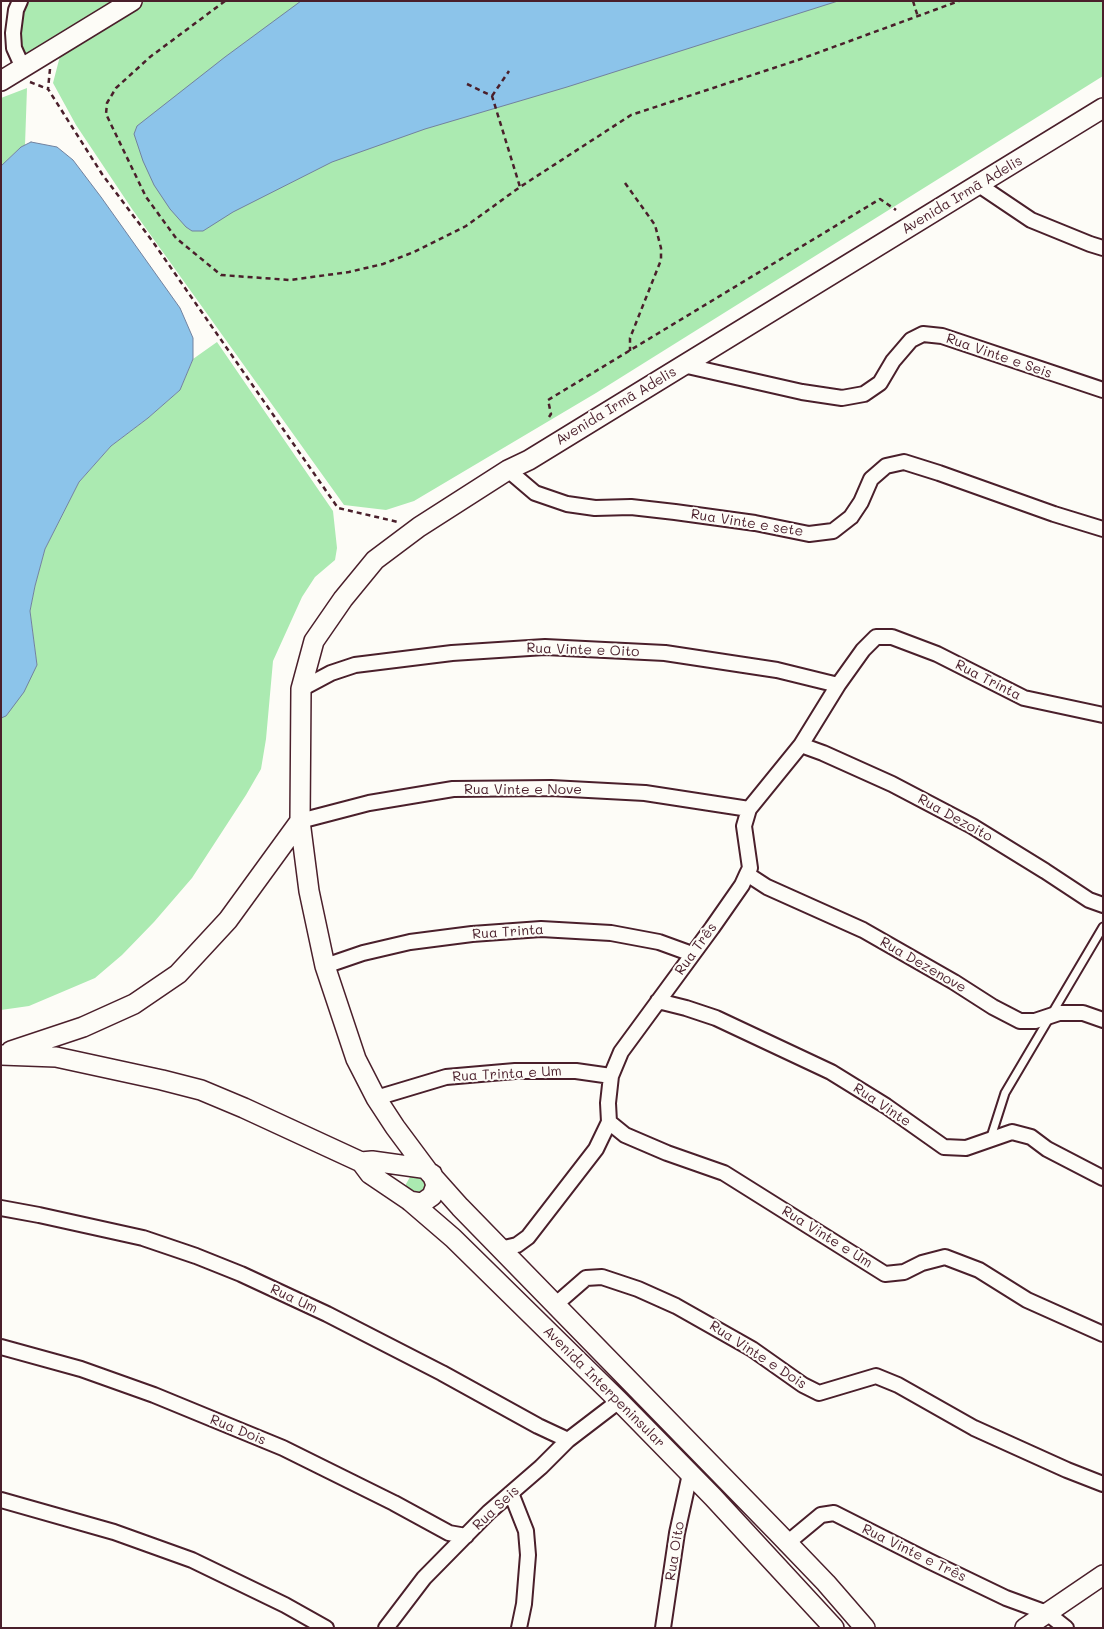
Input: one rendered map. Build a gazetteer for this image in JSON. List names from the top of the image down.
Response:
{
  "streets": {
    "street": [
      "Avenida Irmã Adelis",
      "Rua Vinte e Seis",
      "Rua Vinte e sete",
      "Rua Vinte e Oito",
      "Rua Trinta",
      "Rua Vinte e Nove",
      "Rua Dezoito",
      "Rua Três",
      "Rua Dezenove",
      "Rua Trinta e Um",
      "Rua Vinte",
      "Rua Vinte e Um",
      "Rua Um",
      "Rua Vinte e Dois",
      "Avenida Interpeninsular",
      "Rua Dois",
      "Rua Seis",
      "Rua Oito",
      "Rua Vinte e Três"
    ]
  },
  "crossings": [
    ["Avenida Irmã Adelis", "Rua Vinte e Seis"],
    ["Avenida Irmã Adelis", "Rua Vinte e sete"],
    ["Avenida Irmã Adelis", "Rua Vinte e Oito"],
    ["Avenida Irmã Adelis", "Rua Trinta"],
    ["Avenida Irmã Adelis", "Rua Vinte e Nove"],
    ["Avenida Irmã Adelis", "Rua Trinta e Um"],
    ["Avenida Irmã Adelis", "Avenida Interpeninsular"],
    ["Rua Vinte e Oito", "Rua Três"],
    ["Rua Trinta", "Rua Três"],
    ["Rua Vinte e Nove", "Rua Três"],
    ["Rua Dezoito", "Rua Três"],
    ["Rua Três", "Rua Dezenove"],
    ["Rua Três", "Rua Trinta e Um"],
    ["Rua Três", "Rua Vinte"],
    ["Rua Três", "Rua Vinte e Um"],
    ["Rua Três", "Avenida Interpeninsular"],
    ["Rua Um", "Rua Seis"],
    ["Rua Vinte e Dois", "Avenida Interpeninsular"],
    ["Avenida Interpeninsular", "Rua Seis"],
    ["Avenida Interpeninsular", "Rua Oito"],
    ["Avenida Interpeninsular", "Rua Vinte e Três"],
    ["Rua Dois", "Rua Seis"]
  ]
}
